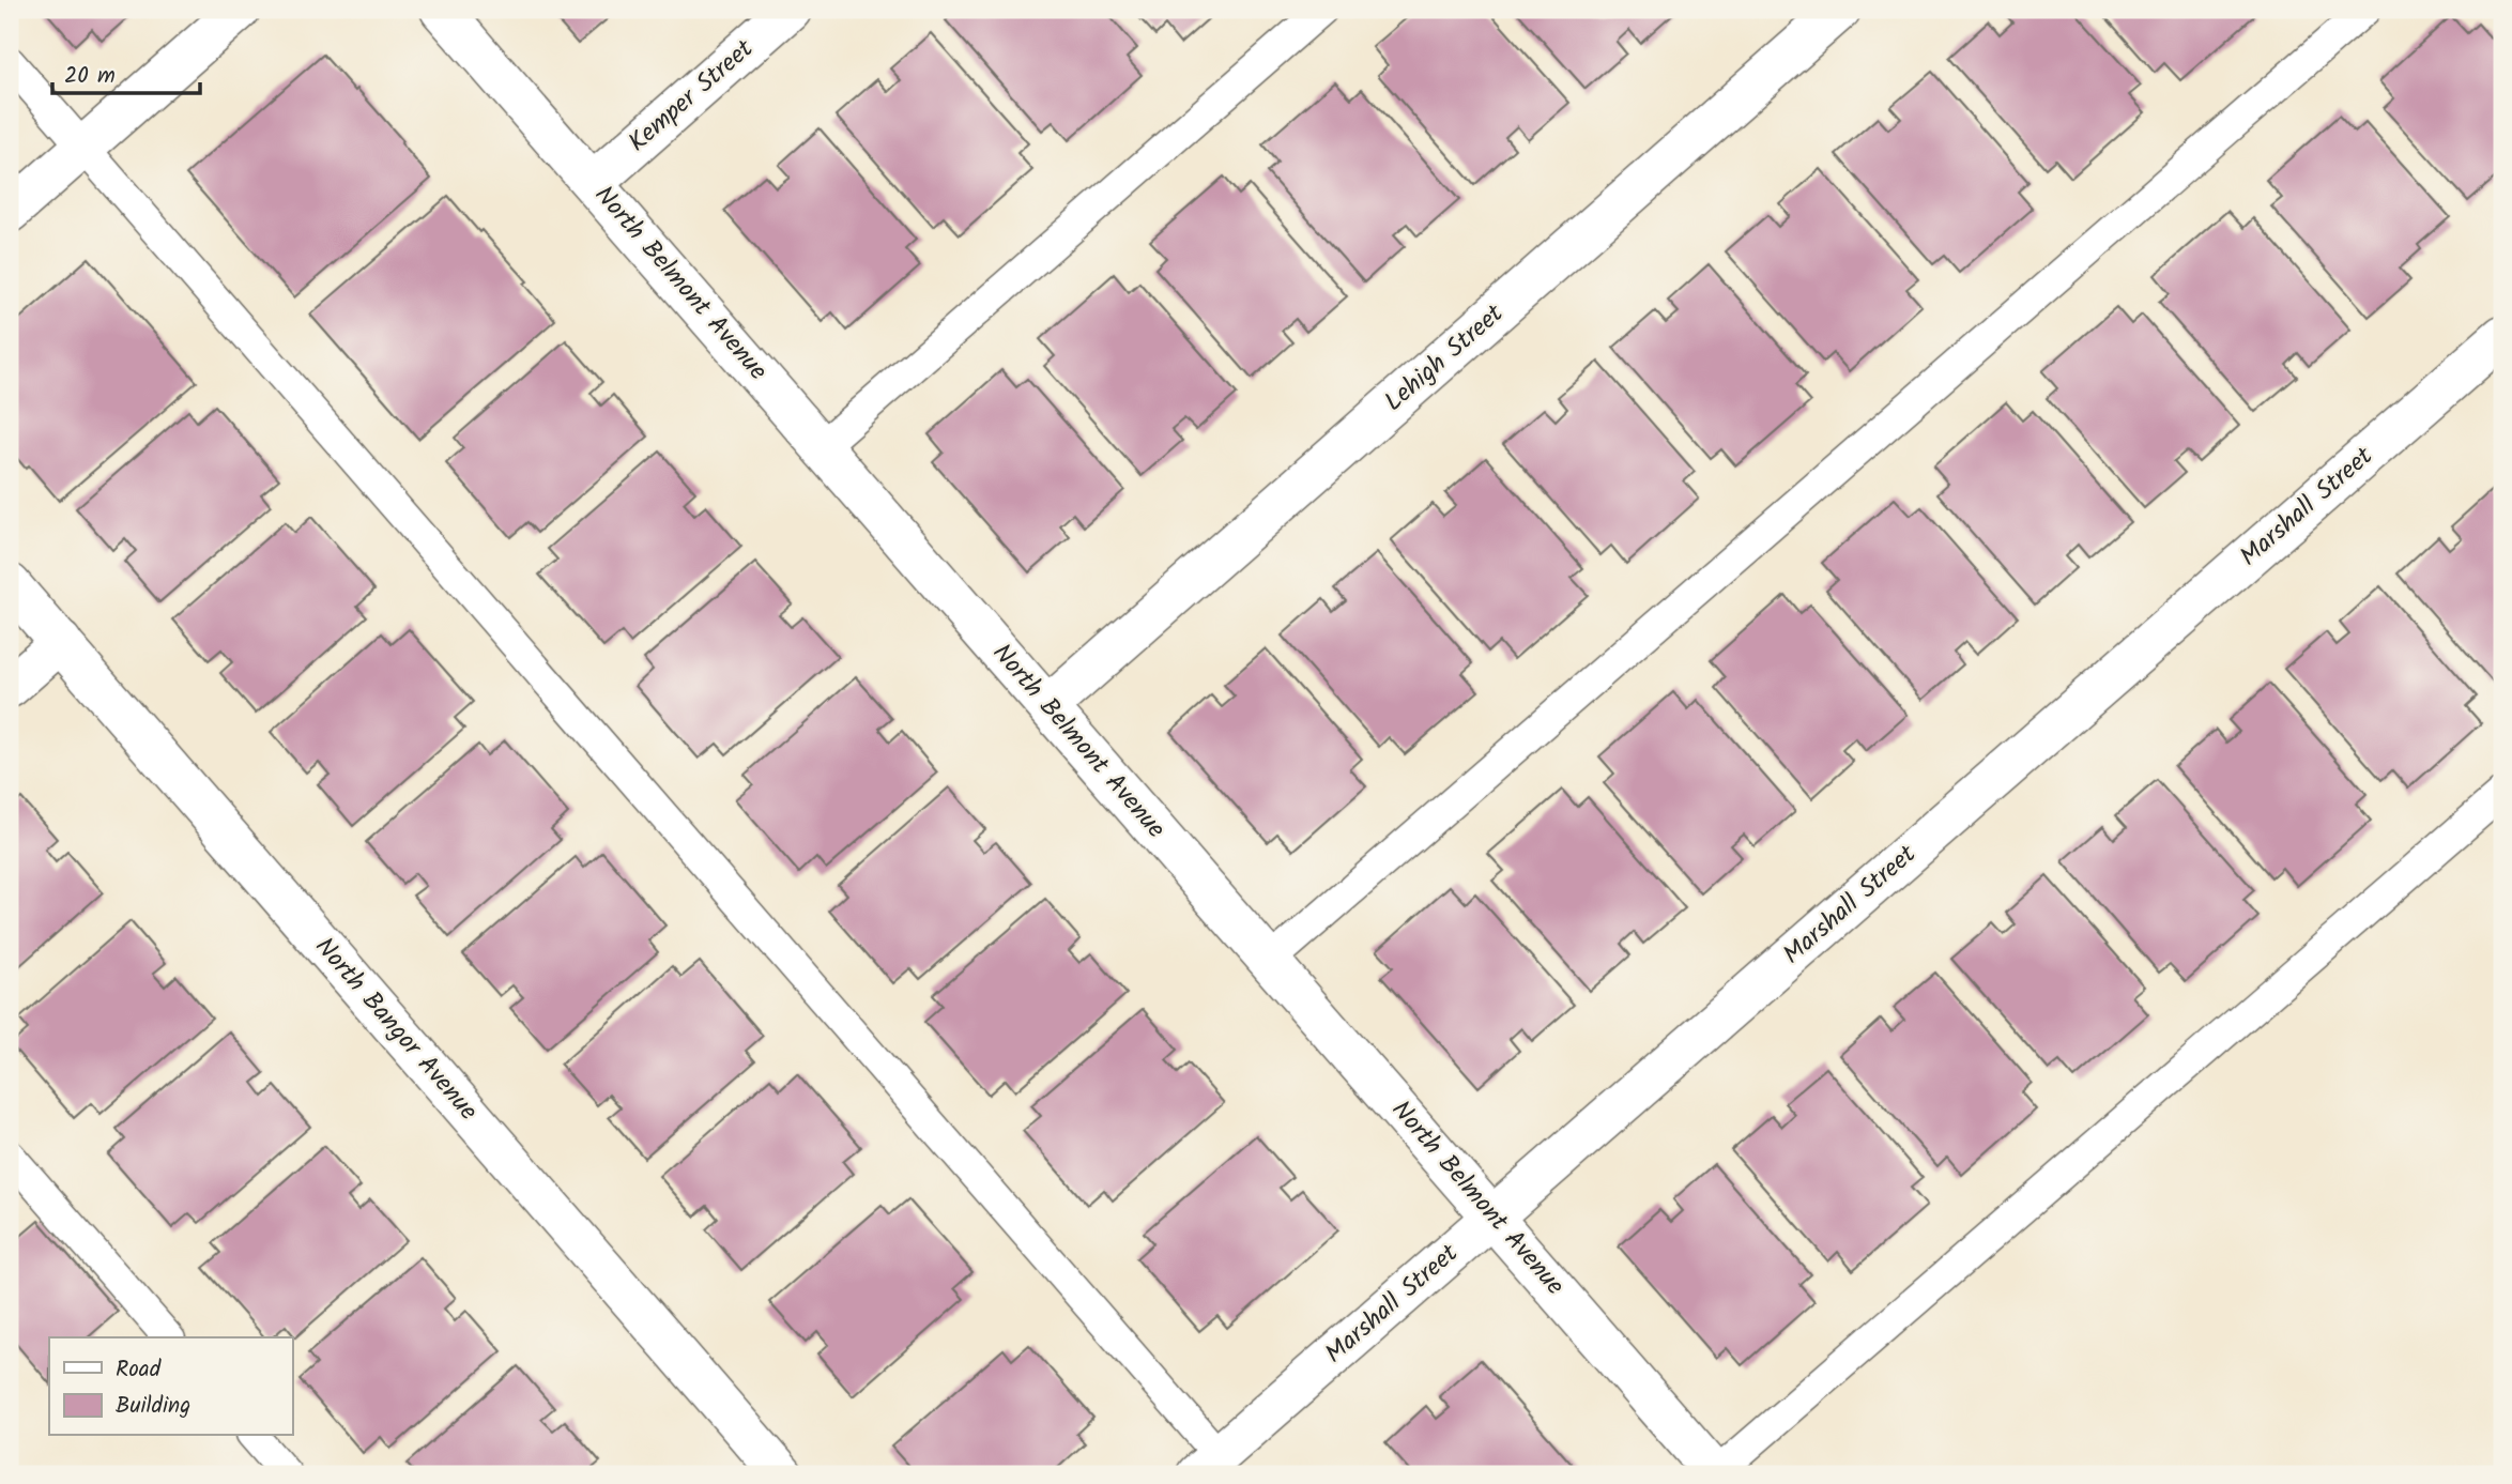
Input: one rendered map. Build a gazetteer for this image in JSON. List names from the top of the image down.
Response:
{
  "streets": {
    "street": [
      "Kemper Street",
      "North Belmont Avenue",
      "Lehigh Street",
      "Marshall Street",
      "North Bangor Avenue"
    ]
  },
  "crossings": [
    ["Kemper Street", "North Belmont Avenue"],
    ["North Belmont Avenue", "Lehigh Street"],
    ["North Belmont Avenue", "Marshall Street"]
  ],
  "legend": ["Road", "Building"],
  "scale_bar": "20 m"
}
